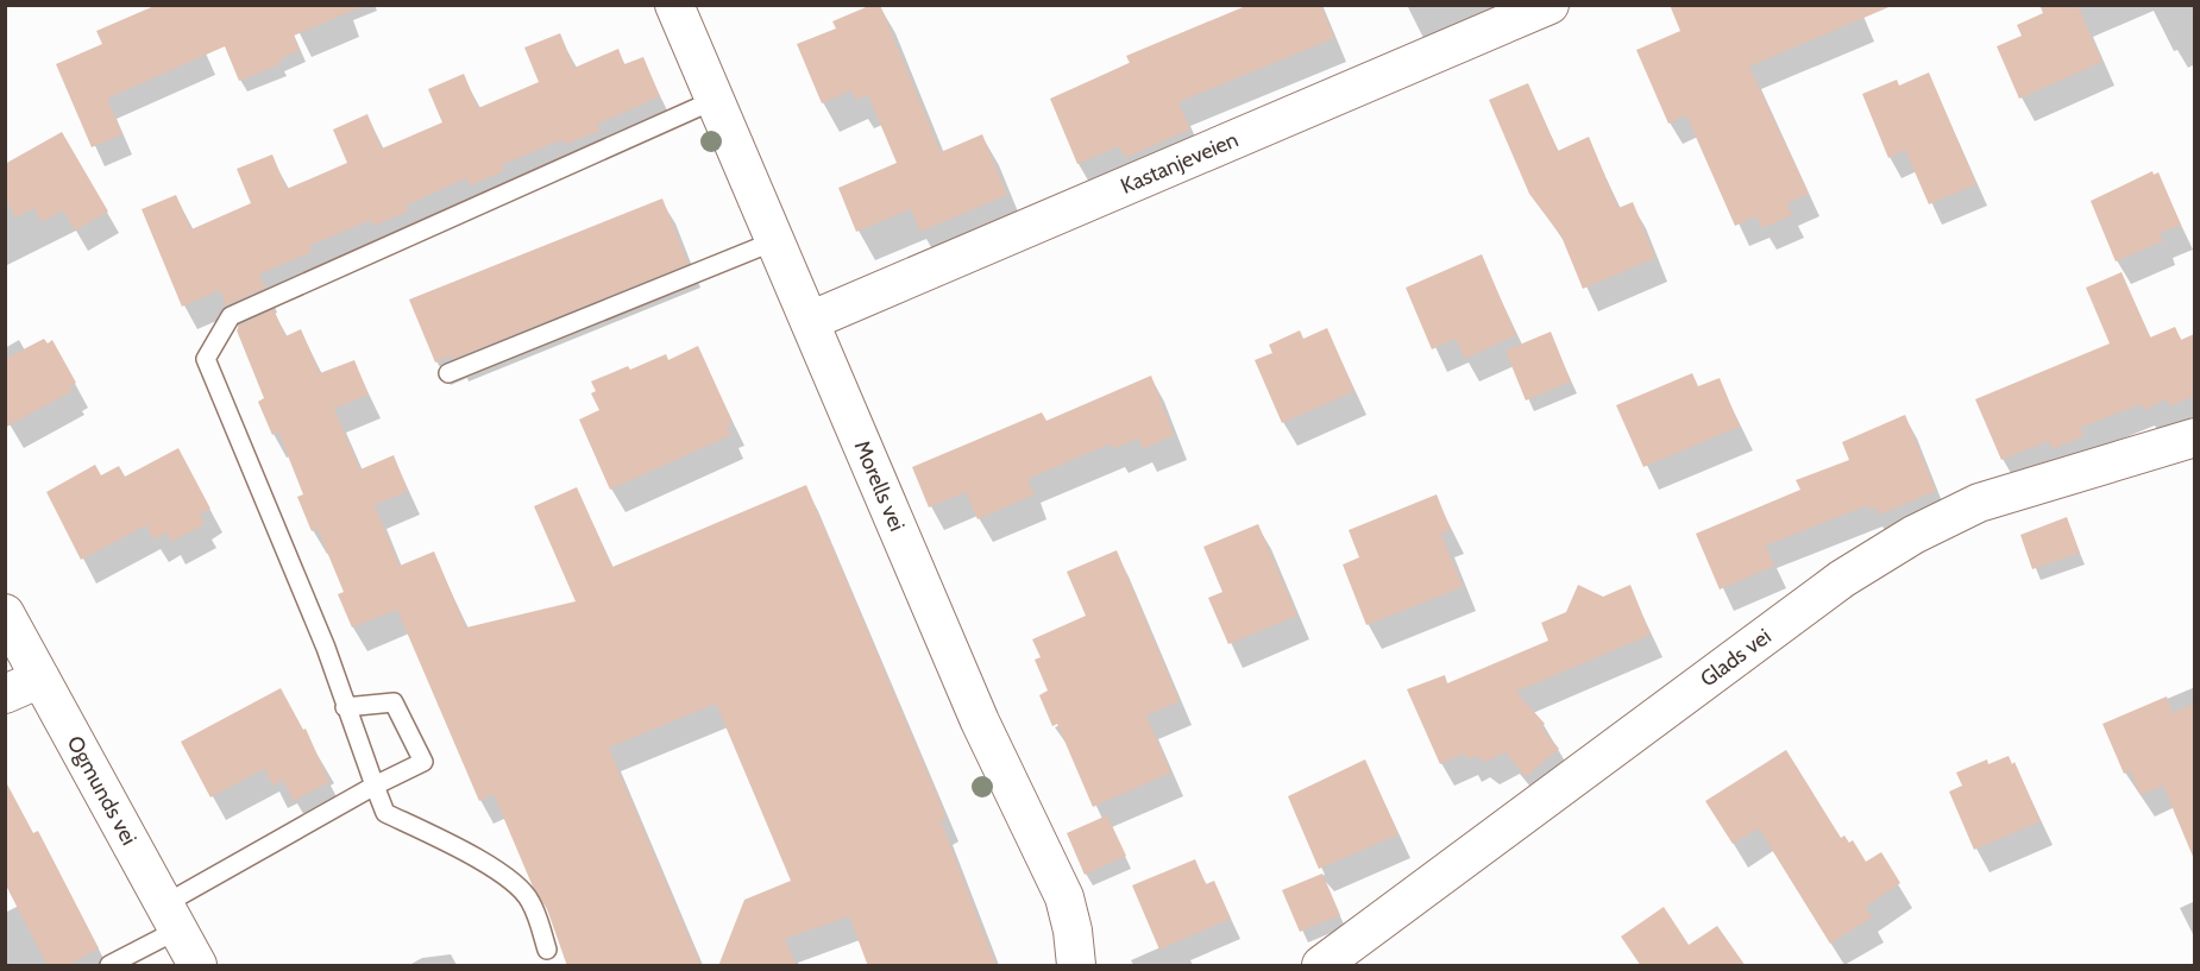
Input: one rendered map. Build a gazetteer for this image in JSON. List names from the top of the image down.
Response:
{
  "streets": {
    "street": [
      "Kastanjeveien",
      "Morells vei",
      "Glads vei",
      "Ogmunds vei"
    ]
  },
  "crossings": [
    ["Kastanjeveien", "Morells vei"]
  ]
}
